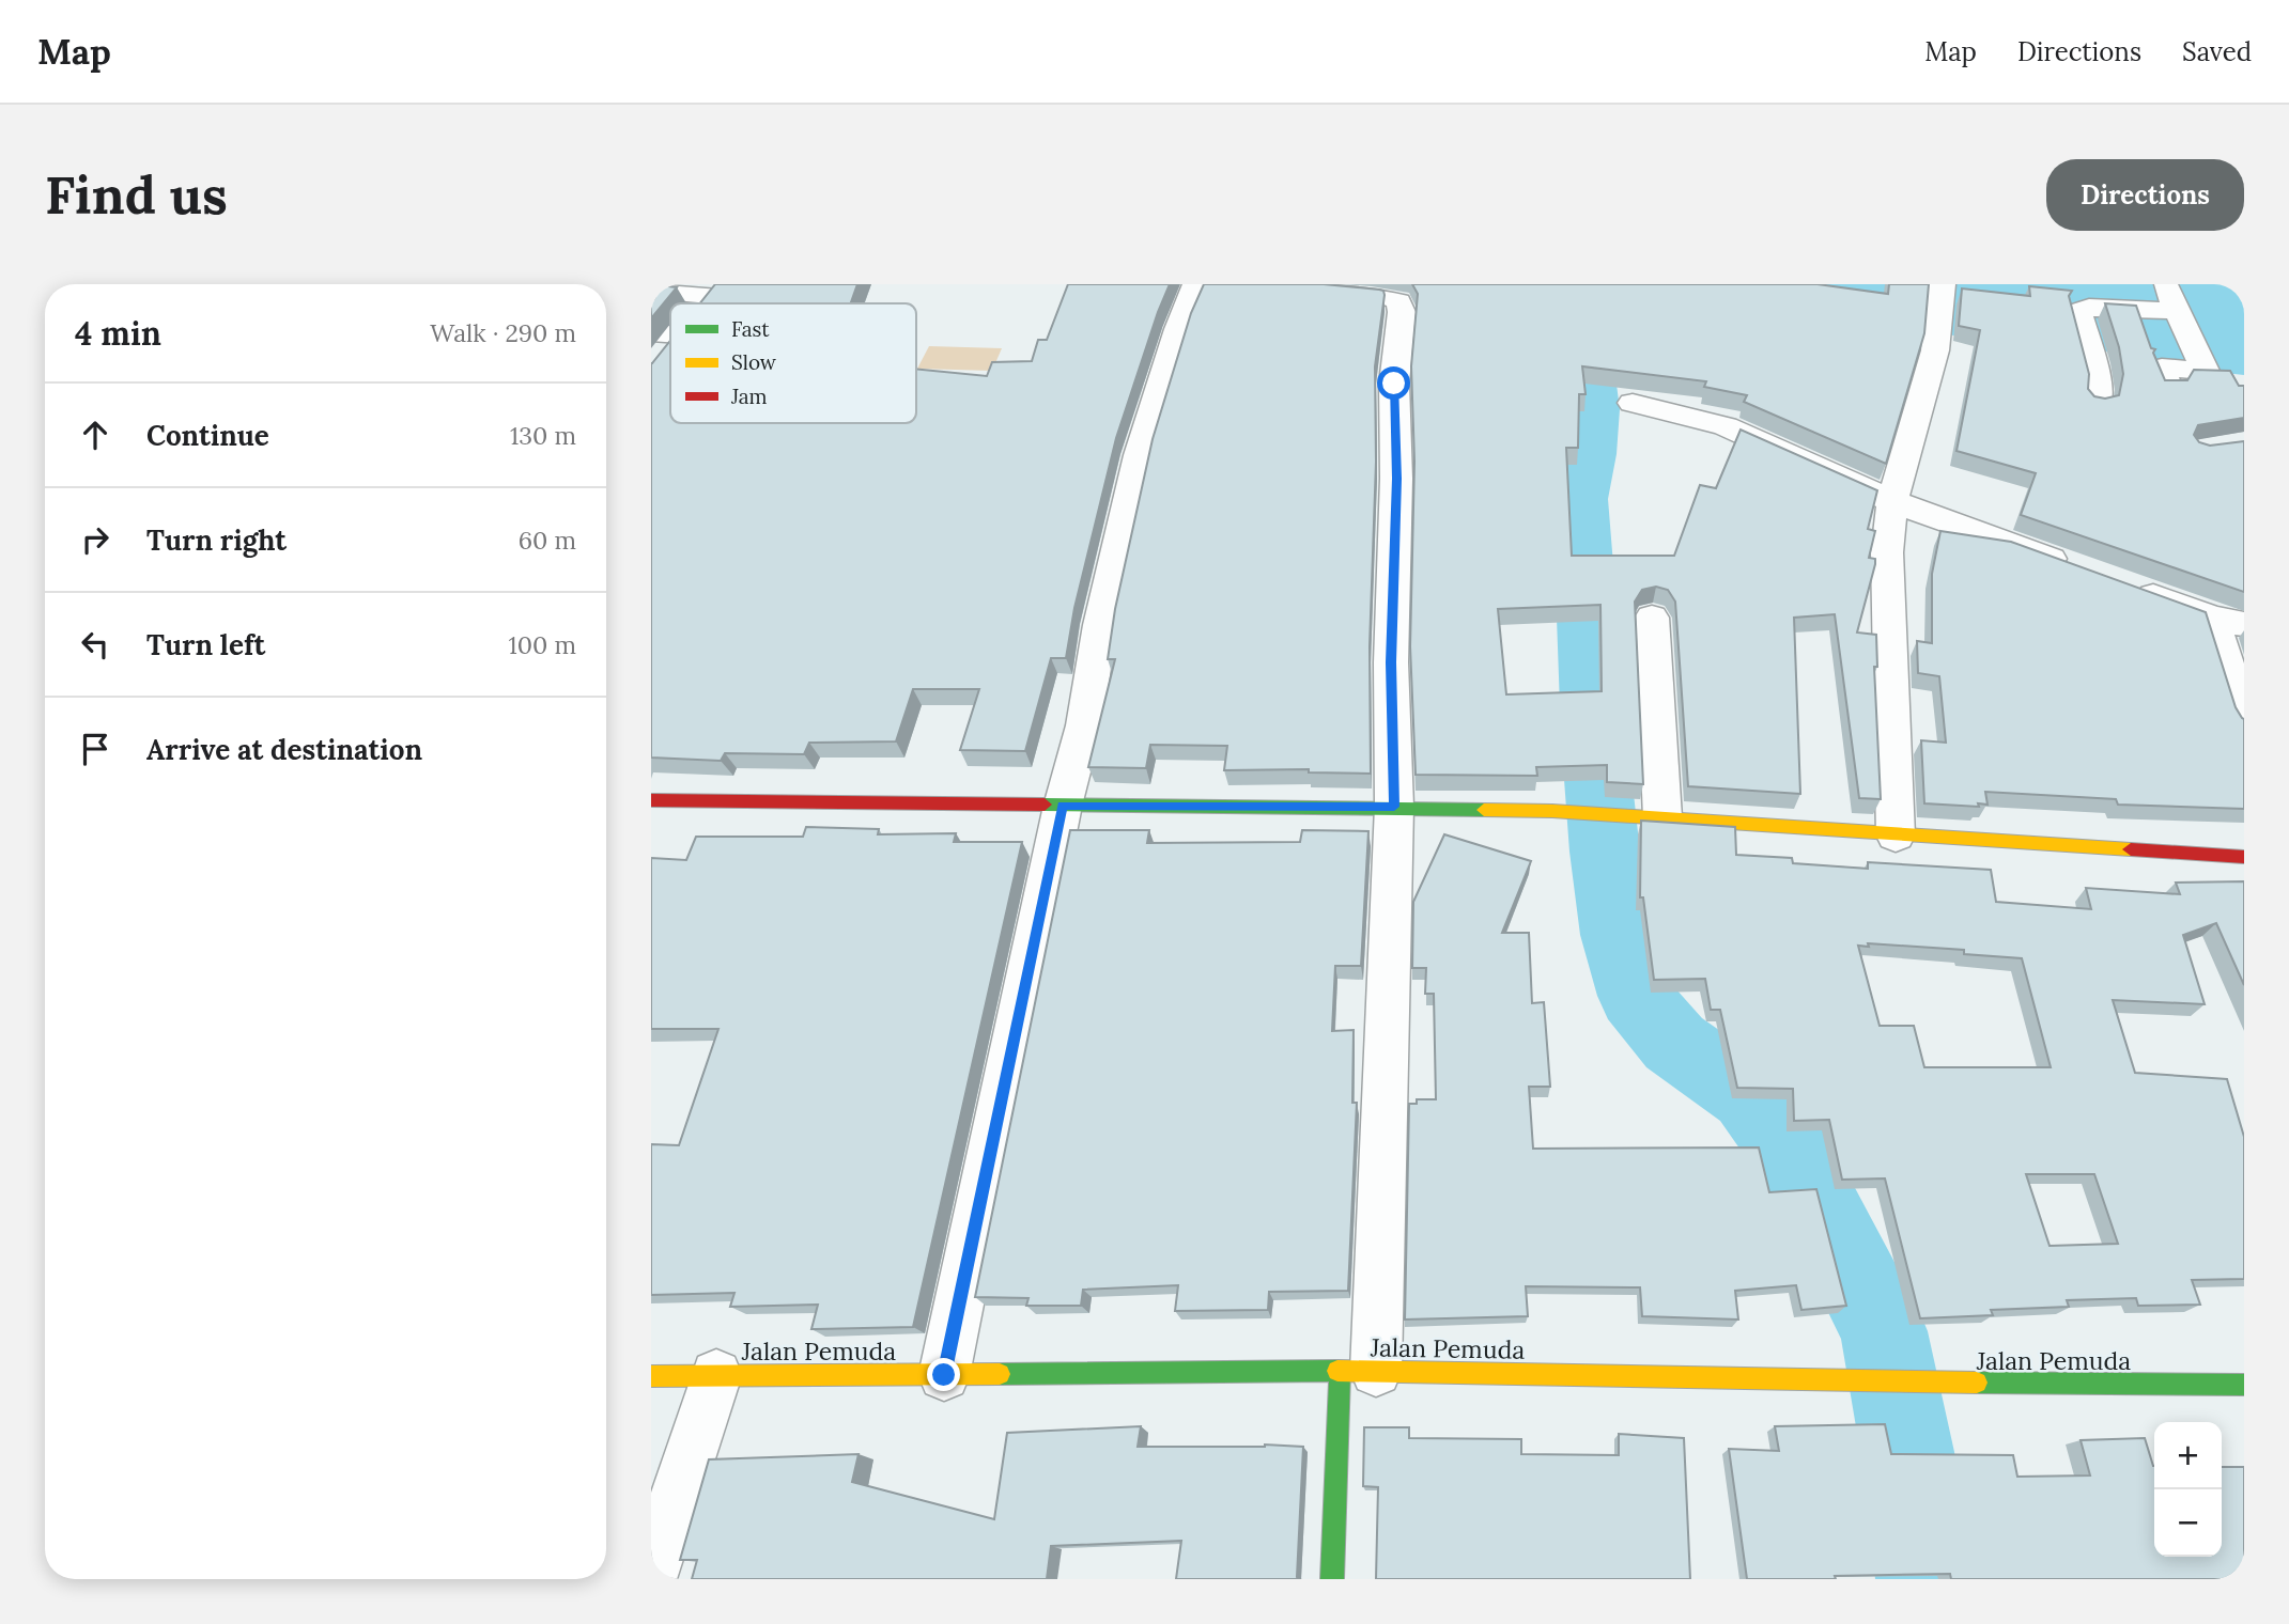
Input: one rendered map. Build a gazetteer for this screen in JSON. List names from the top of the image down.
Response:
{
  "streets": {
    "main road": ["Jalan Pemuda"]
  },
  "legend": ["Fast", "Slow", "Jam"],
  "page": {
    "header": "Map",
    "nav": ["Map", "Directions", "Saved"],
    "buttons": "Directions",
    "title": "Find us",
    "heading": ["4 min", "Walk · 290 m"],
    "list": [
      ["Continue", "130 m"],
      ["Turn right", "60 m"],
      ["Turn left", "100 m"],
      "Arrive at destination"
    ],
    "map_buttons": ["+", "−"]
  }
}
